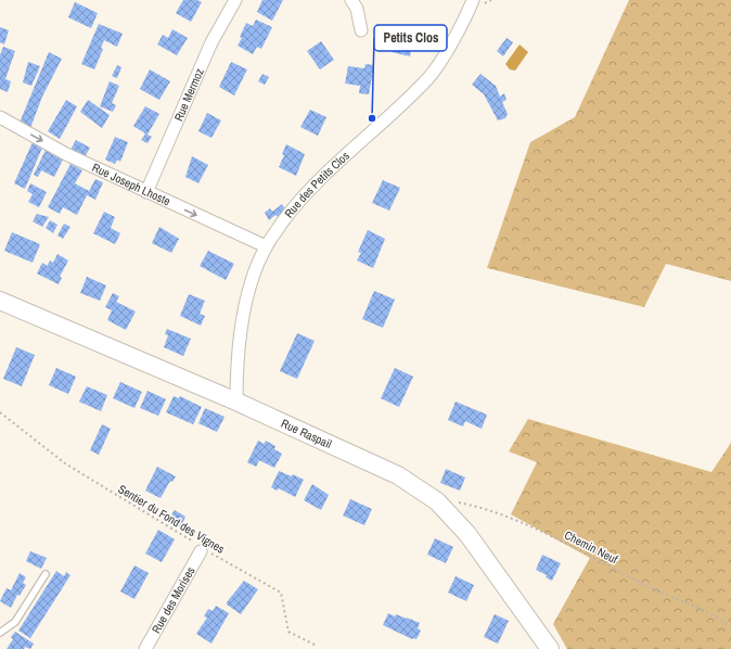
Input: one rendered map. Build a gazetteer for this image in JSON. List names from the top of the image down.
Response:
{
  "streets": {
    "street": [
      "Rue Mermoz",
      "Rue Joseph Lhoste",
      "Rue des Petits Clos",
      "Rue Raspail",
      "Rue des Morises"
    ],
    "path": ["Sentier du Fond des Vignes", "Chemin Neuf"]
  },
  "crossings": [
    ["Rue Mermoz", "Rue Joseph Lhoste"],
    ["Rue Joseph Lhoste", "Rue des Petits Clos"],
    ["Rue des Petits Clos", "Rue Raspail"],
    ["Rue Raspail", "Chemin Neuf"],
    ["Sentier du Fond des Vignes", "Rue des Morises"]
  ],
  "one_way": ["Rue Joseph Lhoste"],
  "places": ["Petits Clos"]
}
